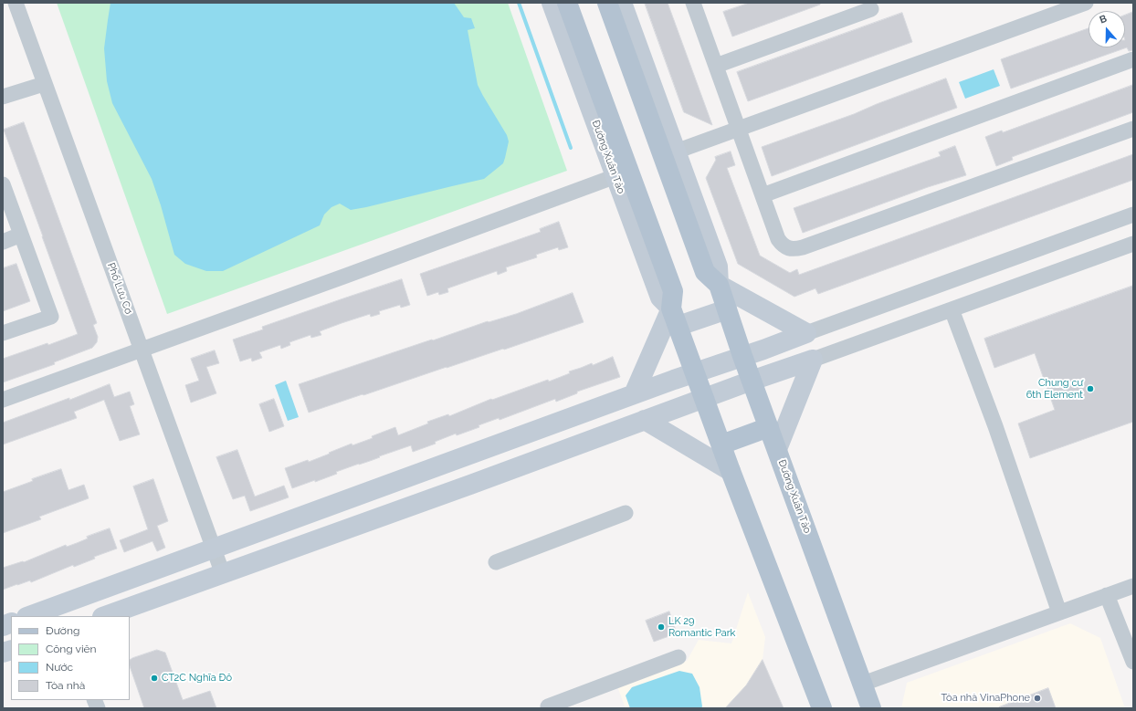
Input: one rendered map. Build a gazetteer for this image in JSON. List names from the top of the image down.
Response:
{
  "streets": {
    "main road": ["Đường Xuân Tảo"],
    "street": ["Phố Lưu Cơ"]
  },
  "places": [
    "Chung cư 6th Element",
    "LK 29 Romantic Park",
    "CT2C Nghĩa Đô",
    "Tòa nhà VinaPhone"
  ],
  "legend": [
    "Đường",
    "Công viên",
    "Nước",
    "Tòa nhà"
  ],
  "north": "top"
}
